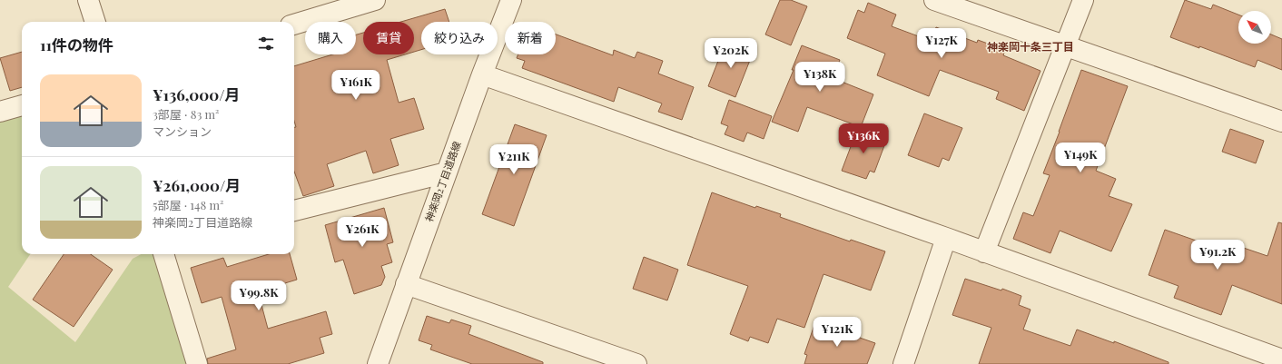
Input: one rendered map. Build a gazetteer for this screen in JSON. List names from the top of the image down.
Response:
{
  "streets": {
    "street": ["神楽岡2丁目道路線"]
  },
  "districts": ["神楽岡十条三丁目"],
  "north": "top left",
  "page": {
    "chip": [
      "購入",
      "賃貸",
      "絞り込み",
      "新着"
    ],
    "heading": "11件の物件",
    "price": [
      "¥127K",
      "¥202K",
      "¥138K",
      "¥161K",
      "¥136K",
      "¥149K",
      "¥211K",
      "¥261K",
      "¥91.2K",
      "¥99.8K",
      "¥121K"
    ],
    "list": [
      {
        "name": "¥136,000/月",
        "note": "3部屋 · 83 m² · マンション"
      },
      {
        "name": "¥261,000/月",
        "note": "5部屋 · 148 m² · 神楽岡2丁目道路線"
      }
    ]
  }
}
